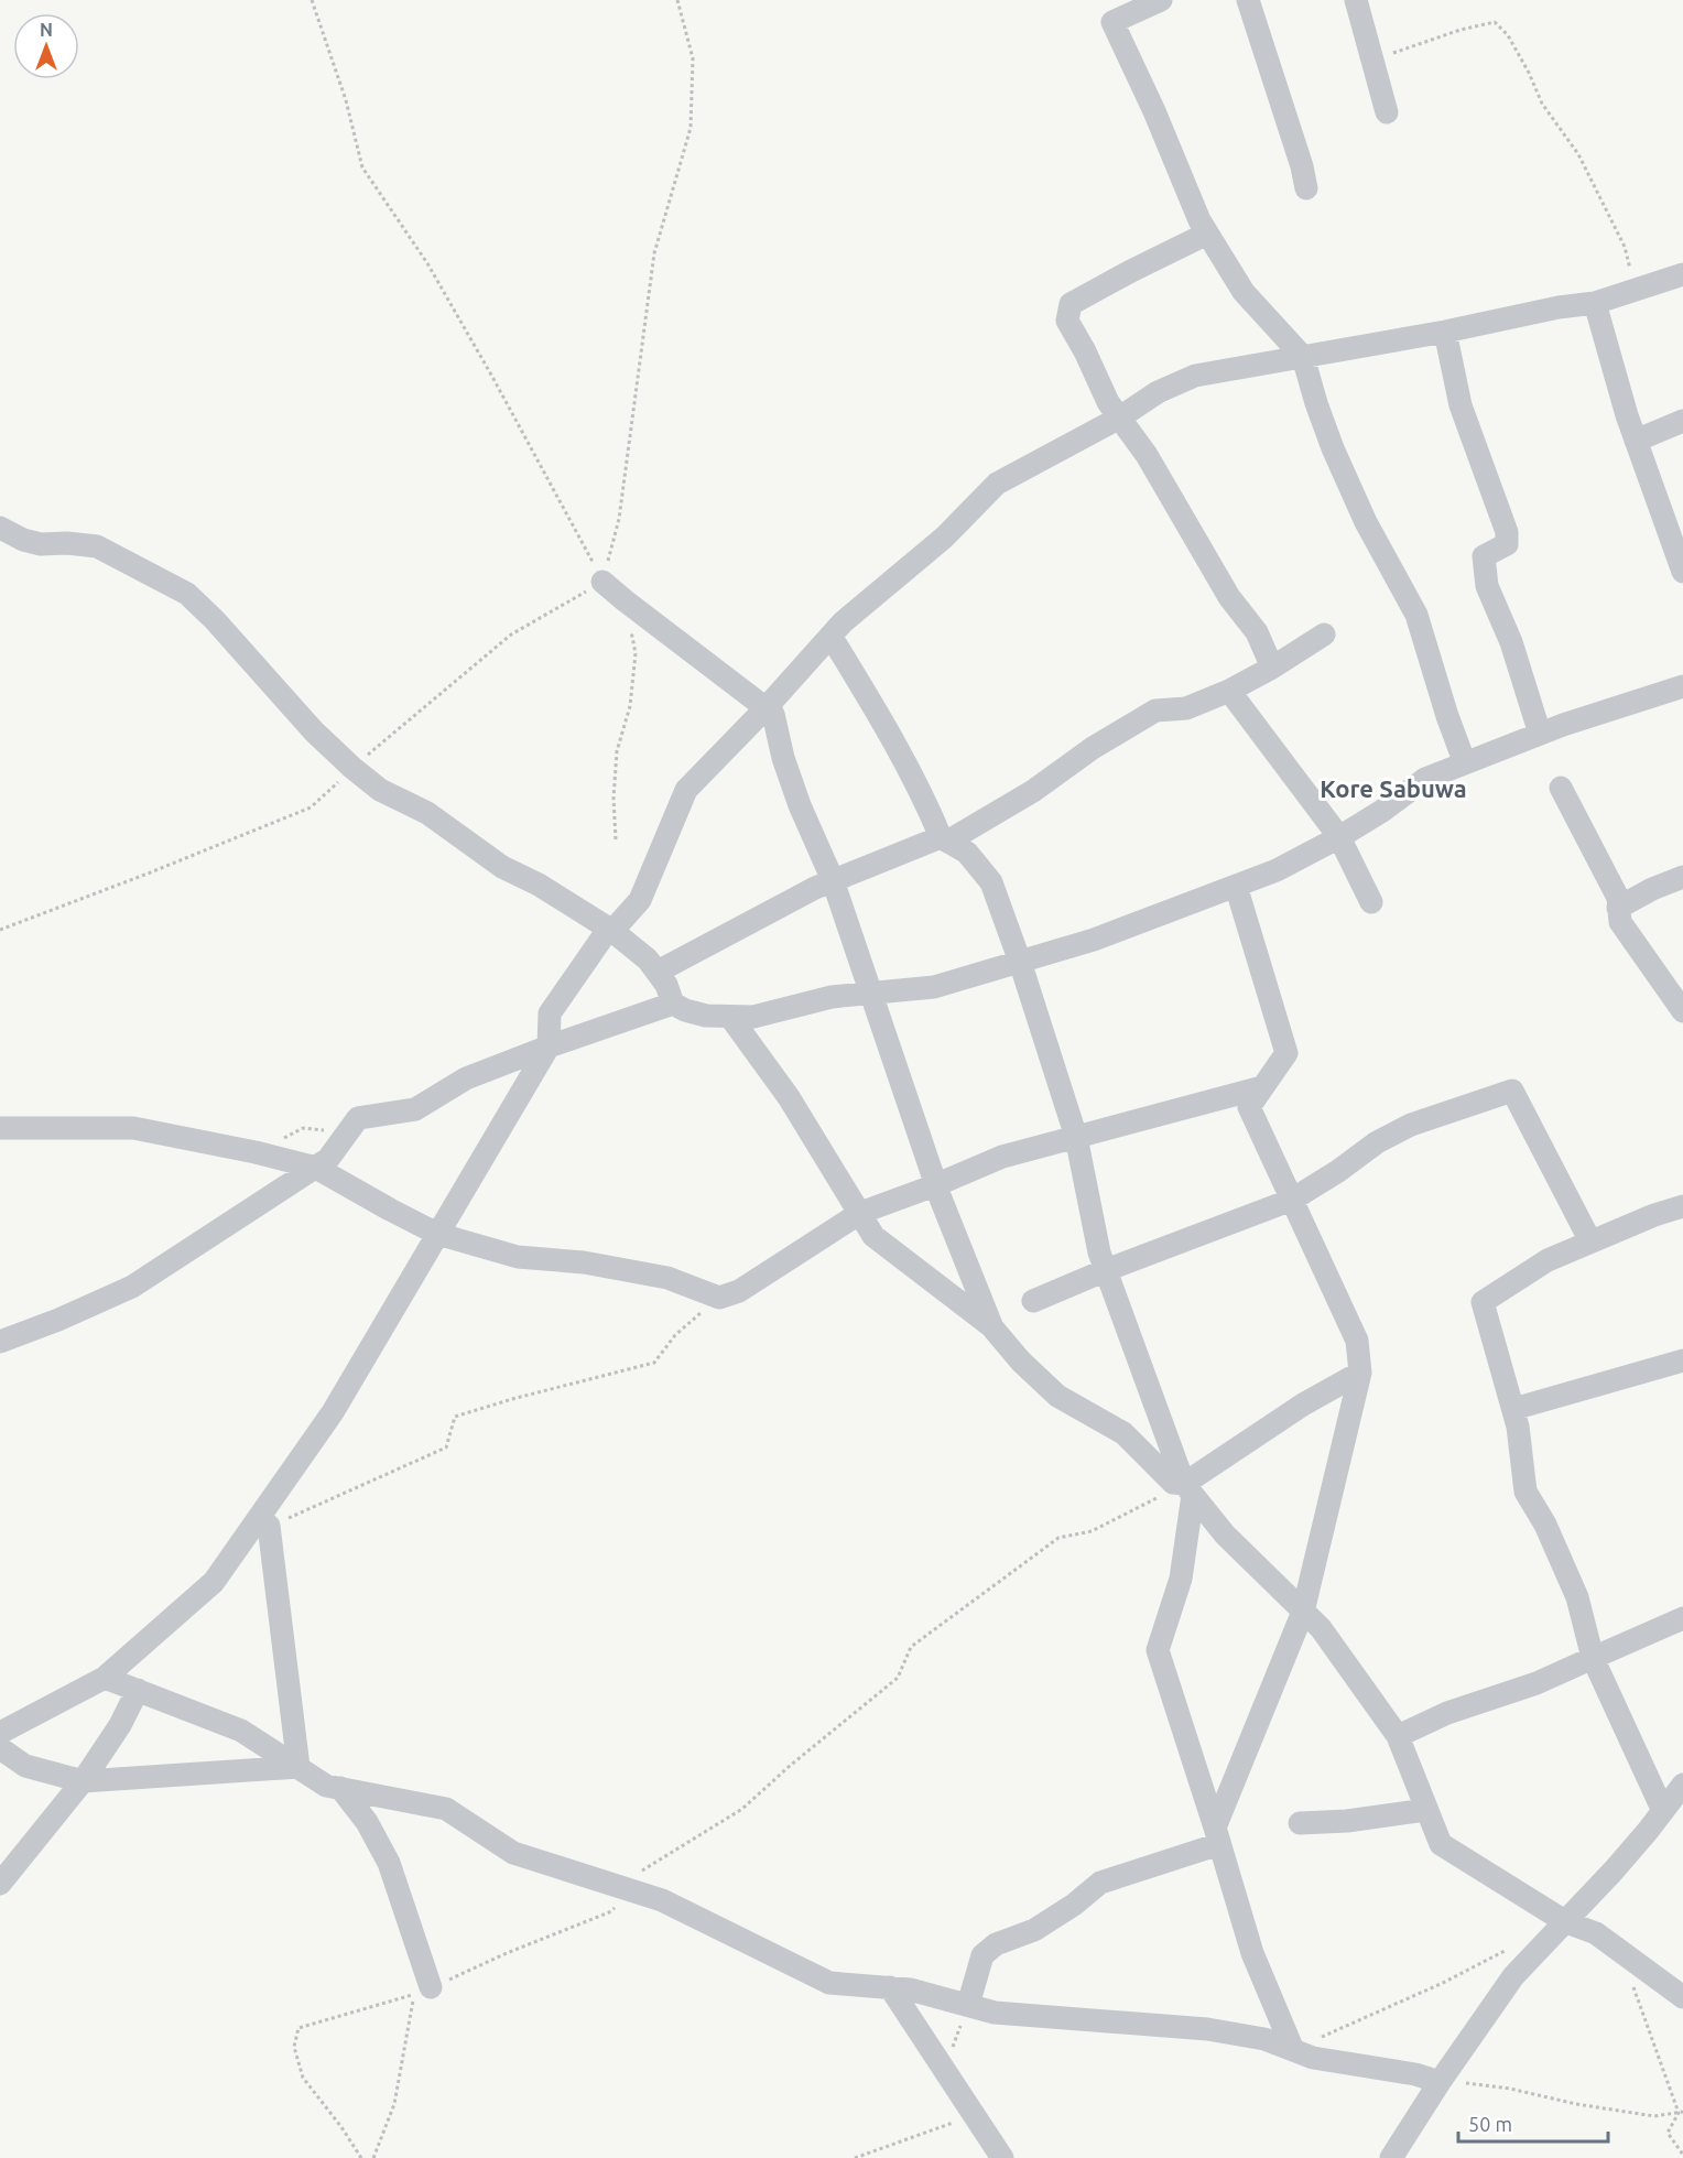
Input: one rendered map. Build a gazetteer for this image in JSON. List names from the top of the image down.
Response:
{
  "districts": ["Kore Sabuwa"],
  "scale_bar": "50 m",
  "north": "top"
}
